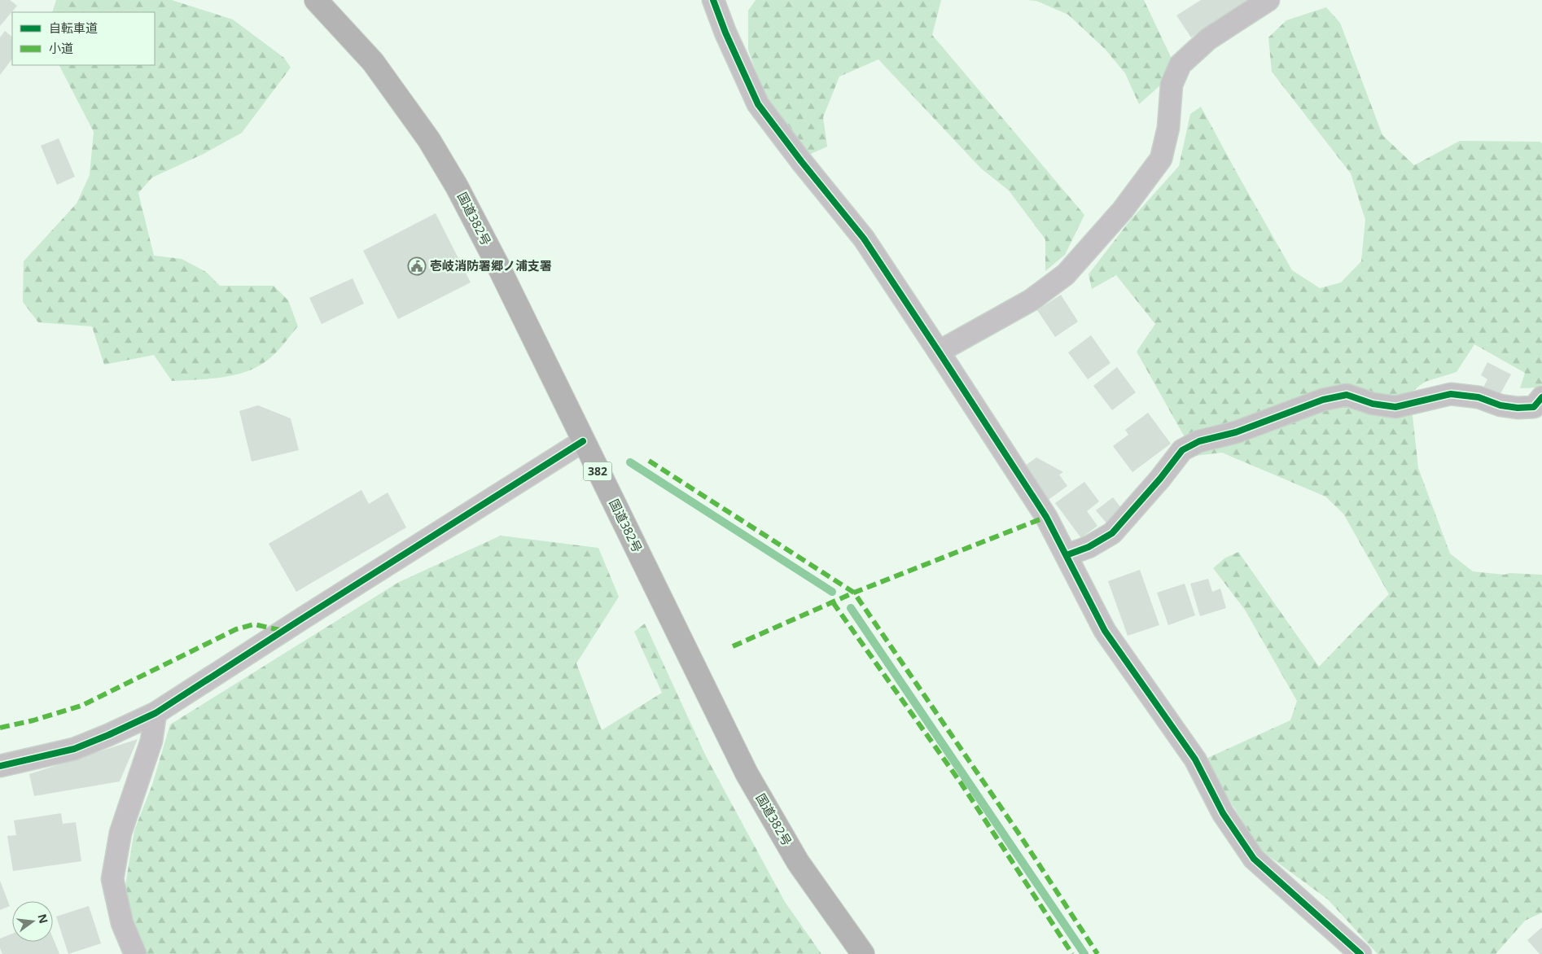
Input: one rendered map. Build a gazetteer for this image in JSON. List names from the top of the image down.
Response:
{
  "streets": {
    "highway": ["国道382号", "382"]
  },
  "places": {
    "public building": ["壱岐消防署郷ノ浦支署"]
  },
  "legend": ["自転車道", "小道"],
  "north": "right"
}
